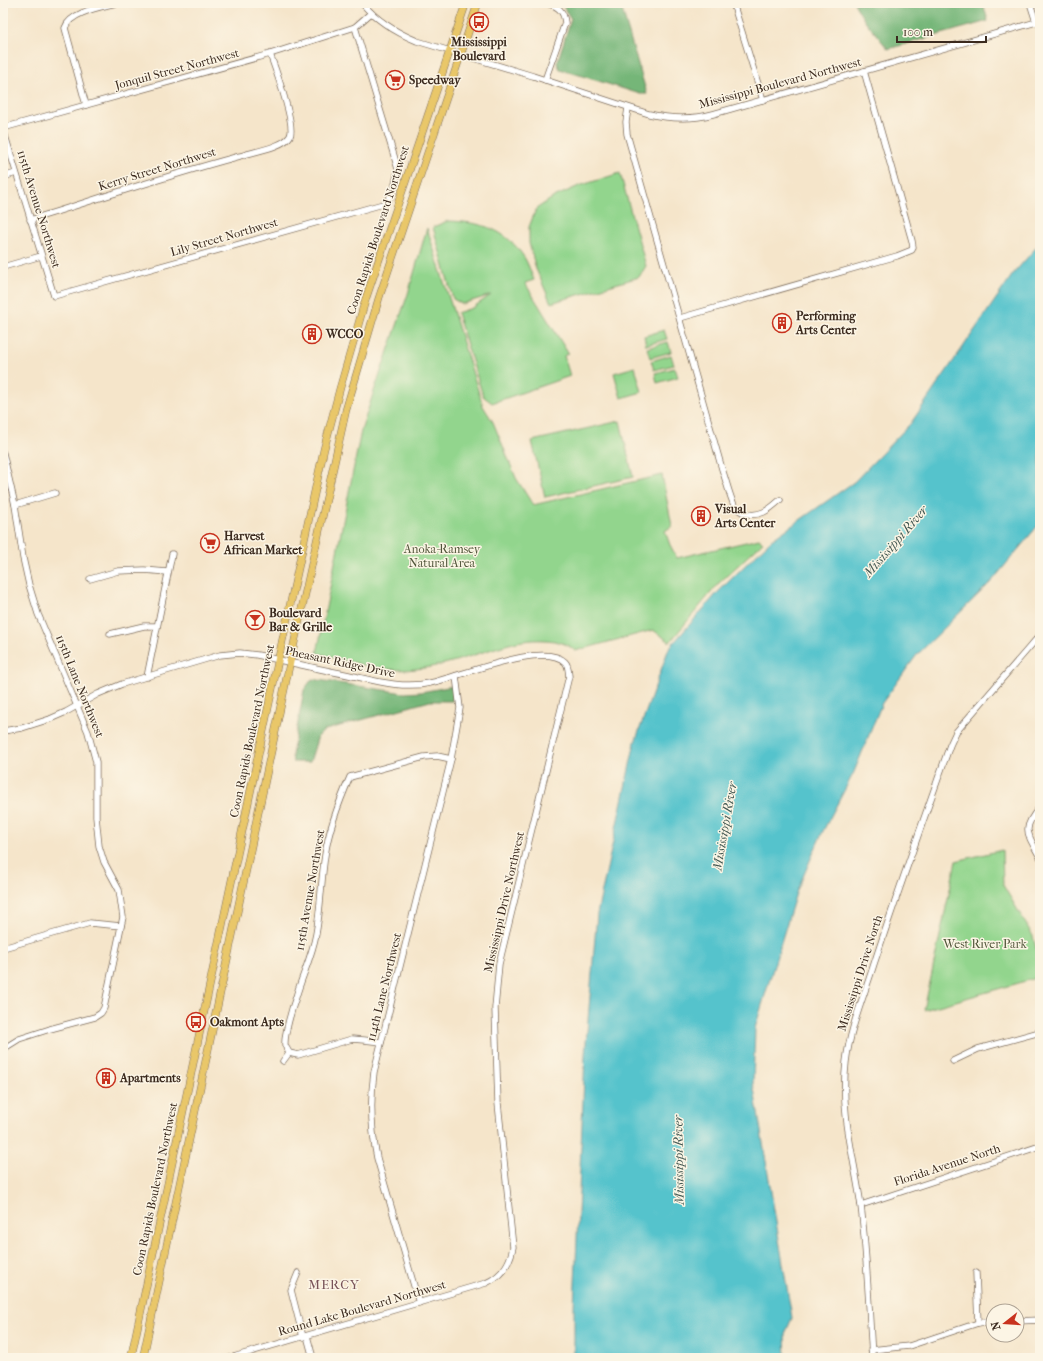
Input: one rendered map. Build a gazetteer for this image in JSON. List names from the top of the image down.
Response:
{
  "streets": {
    "main road": ["Coon Rapids Boulevard Northwest"],
    "street": [
      "Jonquil Street Northwest",
      "Mississippi Boulevard Northwest",
      "Kerry Street Northwest",
      "115th Avenue Northwest",
      "Lily Street Northwest",
      "Pheasant Ridge Drive",
      "115th Lane Northwest",
      "Mississippi Drive Northwest",
      "Mississippi Drive North",
      "114th Lane Northwest",
      "Florida Avenue North",
      "Round Lake Boulevard Northwest"
    ]
  },
  "crossings": [
    ["Jonquil Street Northwest", "Kerry Street Northwest"],
    ["Jonquil Street Northwest", "115th Avenue Northwest"],
    ["Jonquil Street Northwest", "Lily Street Northwest"],
    ["Mississippi Boulevard Northwest", "Coon Rapids Boulevard Northwest"],
    ["Kerry Street Northwest", "115th Avenue Northwest"],
    ["115th Avenue Northwest", "Lily Street Northwest"],
    ["115th Avenue Northwest", "114th Lane Northwest"],
    ["Coon Rapids Boulevard Northwest", "Pheasant Ridge Drive"],
    ["Pheasant Ridge Drive", "115th Lane Northwest"],
    ["Pheasant Ridge Drive", "Mississippi Drive Northwest"],
    ["Pheasant Ridge Drive", "114th Lane Northwest"],
    ["Mississippi Drive Northwest", "Round Lake Boulevard Northwest"],
    ["Mississippi Drive North", "Florida Avenue North"],
    ["114th Lane Northwest", "Round Lake Boulevard Northwest"]
  ],
  "districts": ["MERCY"],
  "water": ["Mississippi River"],
  "parks": ["Anoka-Ramsey Natural Area", "West River Park"],
  "places": {
    "bus stop": ["Mississippi Boulevard", "Oakmont Apts"],
    "supermarket": ["Speedway", "Harvest African Market"],
    "building": [
      "Performing Arts Center",
      "WCCO",
      "Visual Arts Center",
      "Apartments"
    ],
    "bar": ["Boulevard Bar & Grille"]
  },
  "scale_bar": "100 m",
  "north": "left"
}
